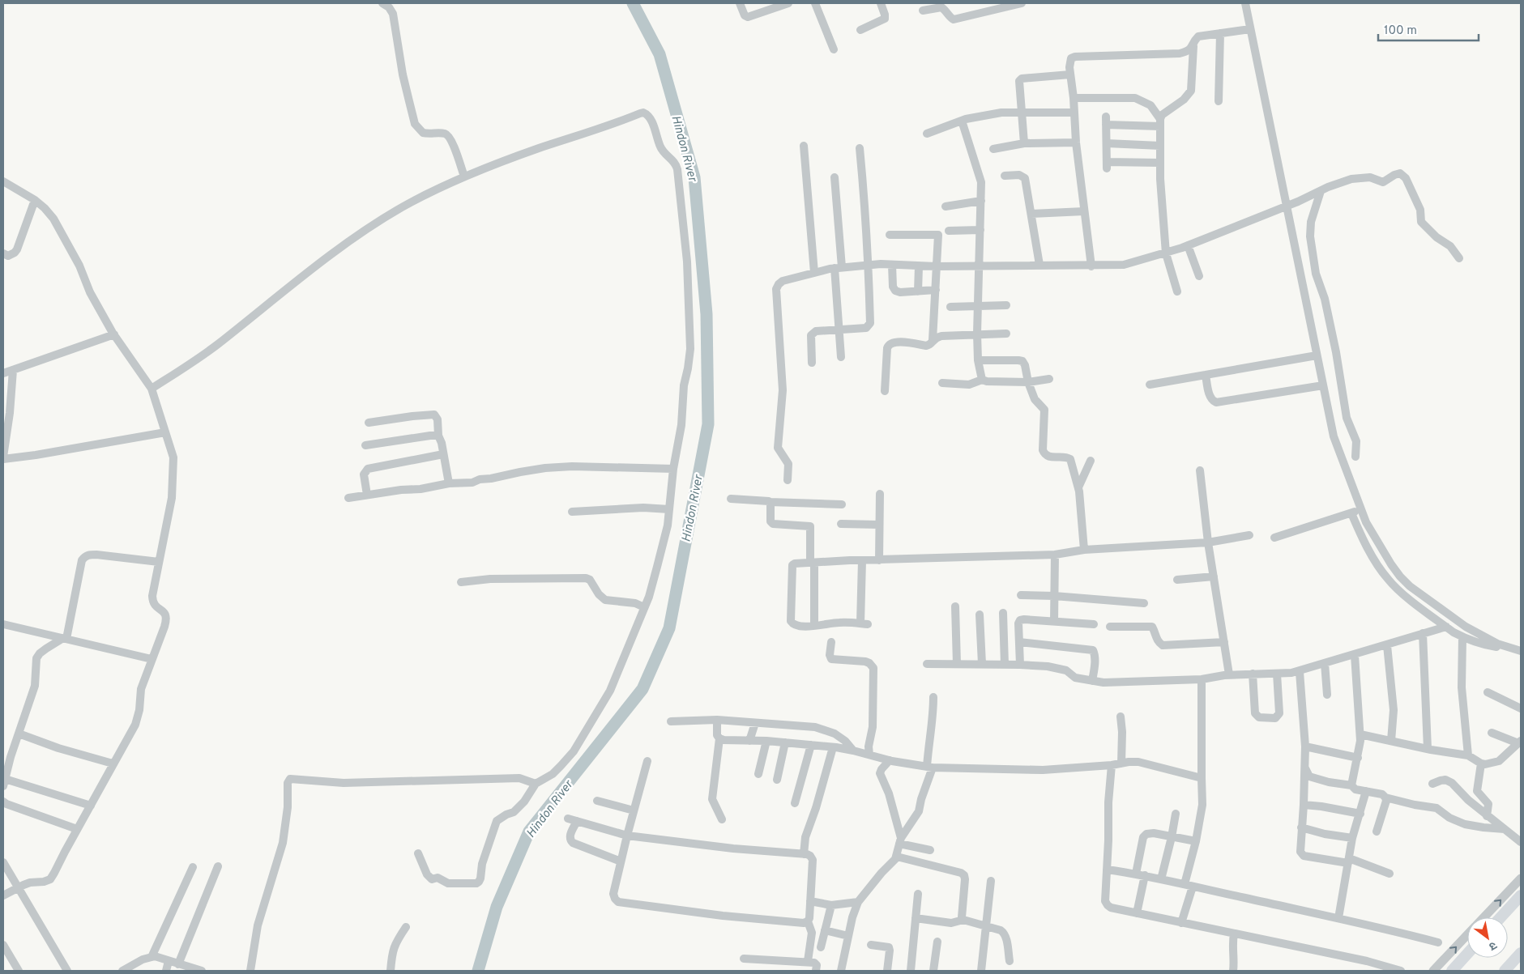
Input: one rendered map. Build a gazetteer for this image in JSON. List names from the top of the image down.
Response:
{
  "water": ["Hindon River"],
  "scale_bar": "100 m",
  "north": "bottom right"
}
